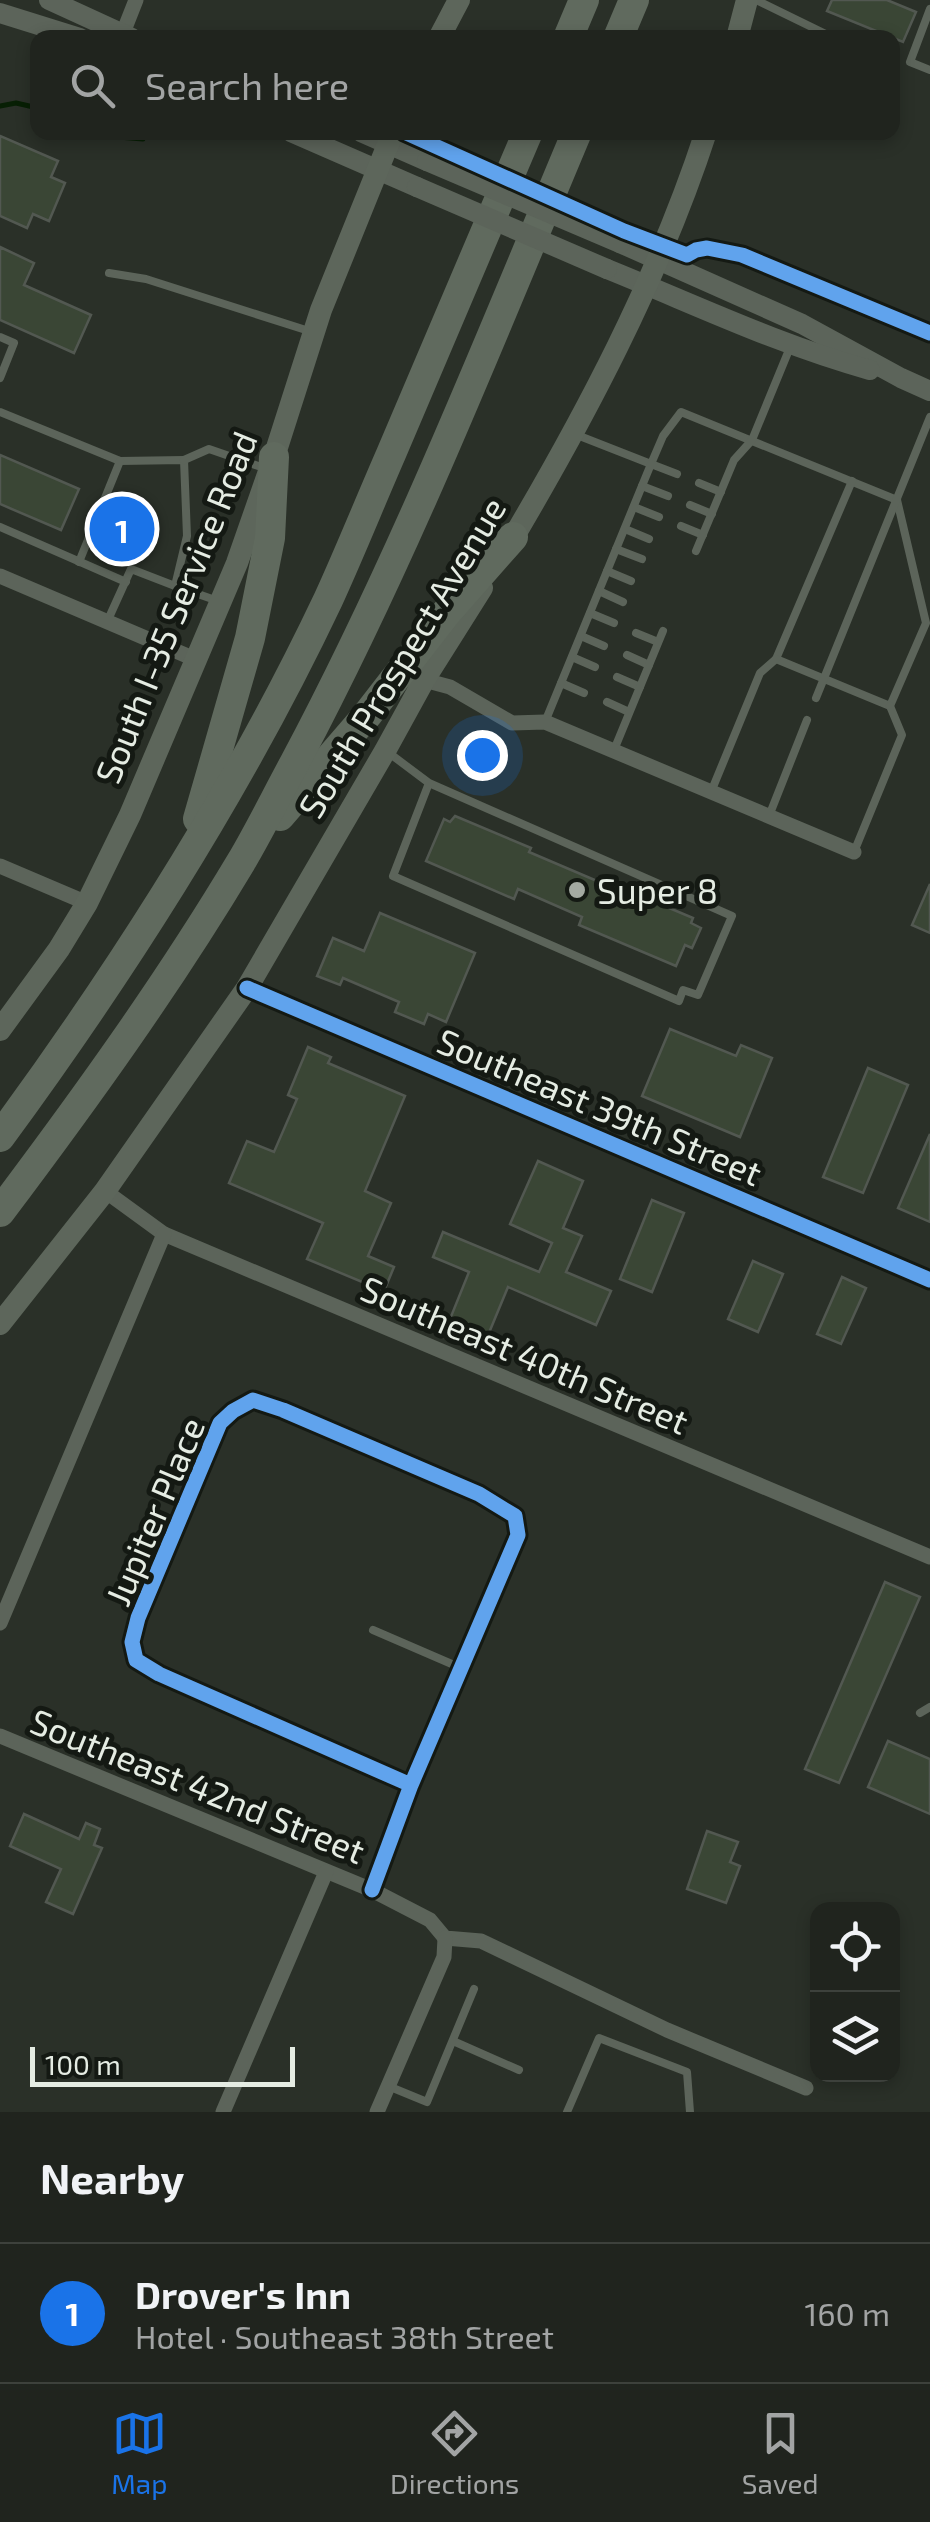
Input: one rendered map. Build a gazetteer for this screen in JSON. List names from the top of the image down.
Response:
{
  "streets": {
    "main road": ["South I-35 Service Road", "South Prospect Avenue"],
    "street": [
      "Southeast 39th Street",
      "Southeast 40th Street",
      "Jupiter Place",
      "Southeast 42nd Street"
    ]
  },
  "crossings": [
    ["South Prospect Avenue", "Southeast 39th Street"],
    ["South Prospect Avenue", "Southeast 40th Street"]
  ],
  "places": ["Super 8"],
  "scale_bar": "100 m",
  "page": {
    "search": "Search here",
    "pins": "1",
    "scale": "100 m",
    "heading": "Nearby",
    "list": [
      {
        "mark": "1",
        "name": "Drover's Inn",
        "note": "Hotel · Southeast 38th Street",
        "value": "160 m"
      }
    ],
    "nav": ["Map", "Directions", "Saved"]
  }
}
